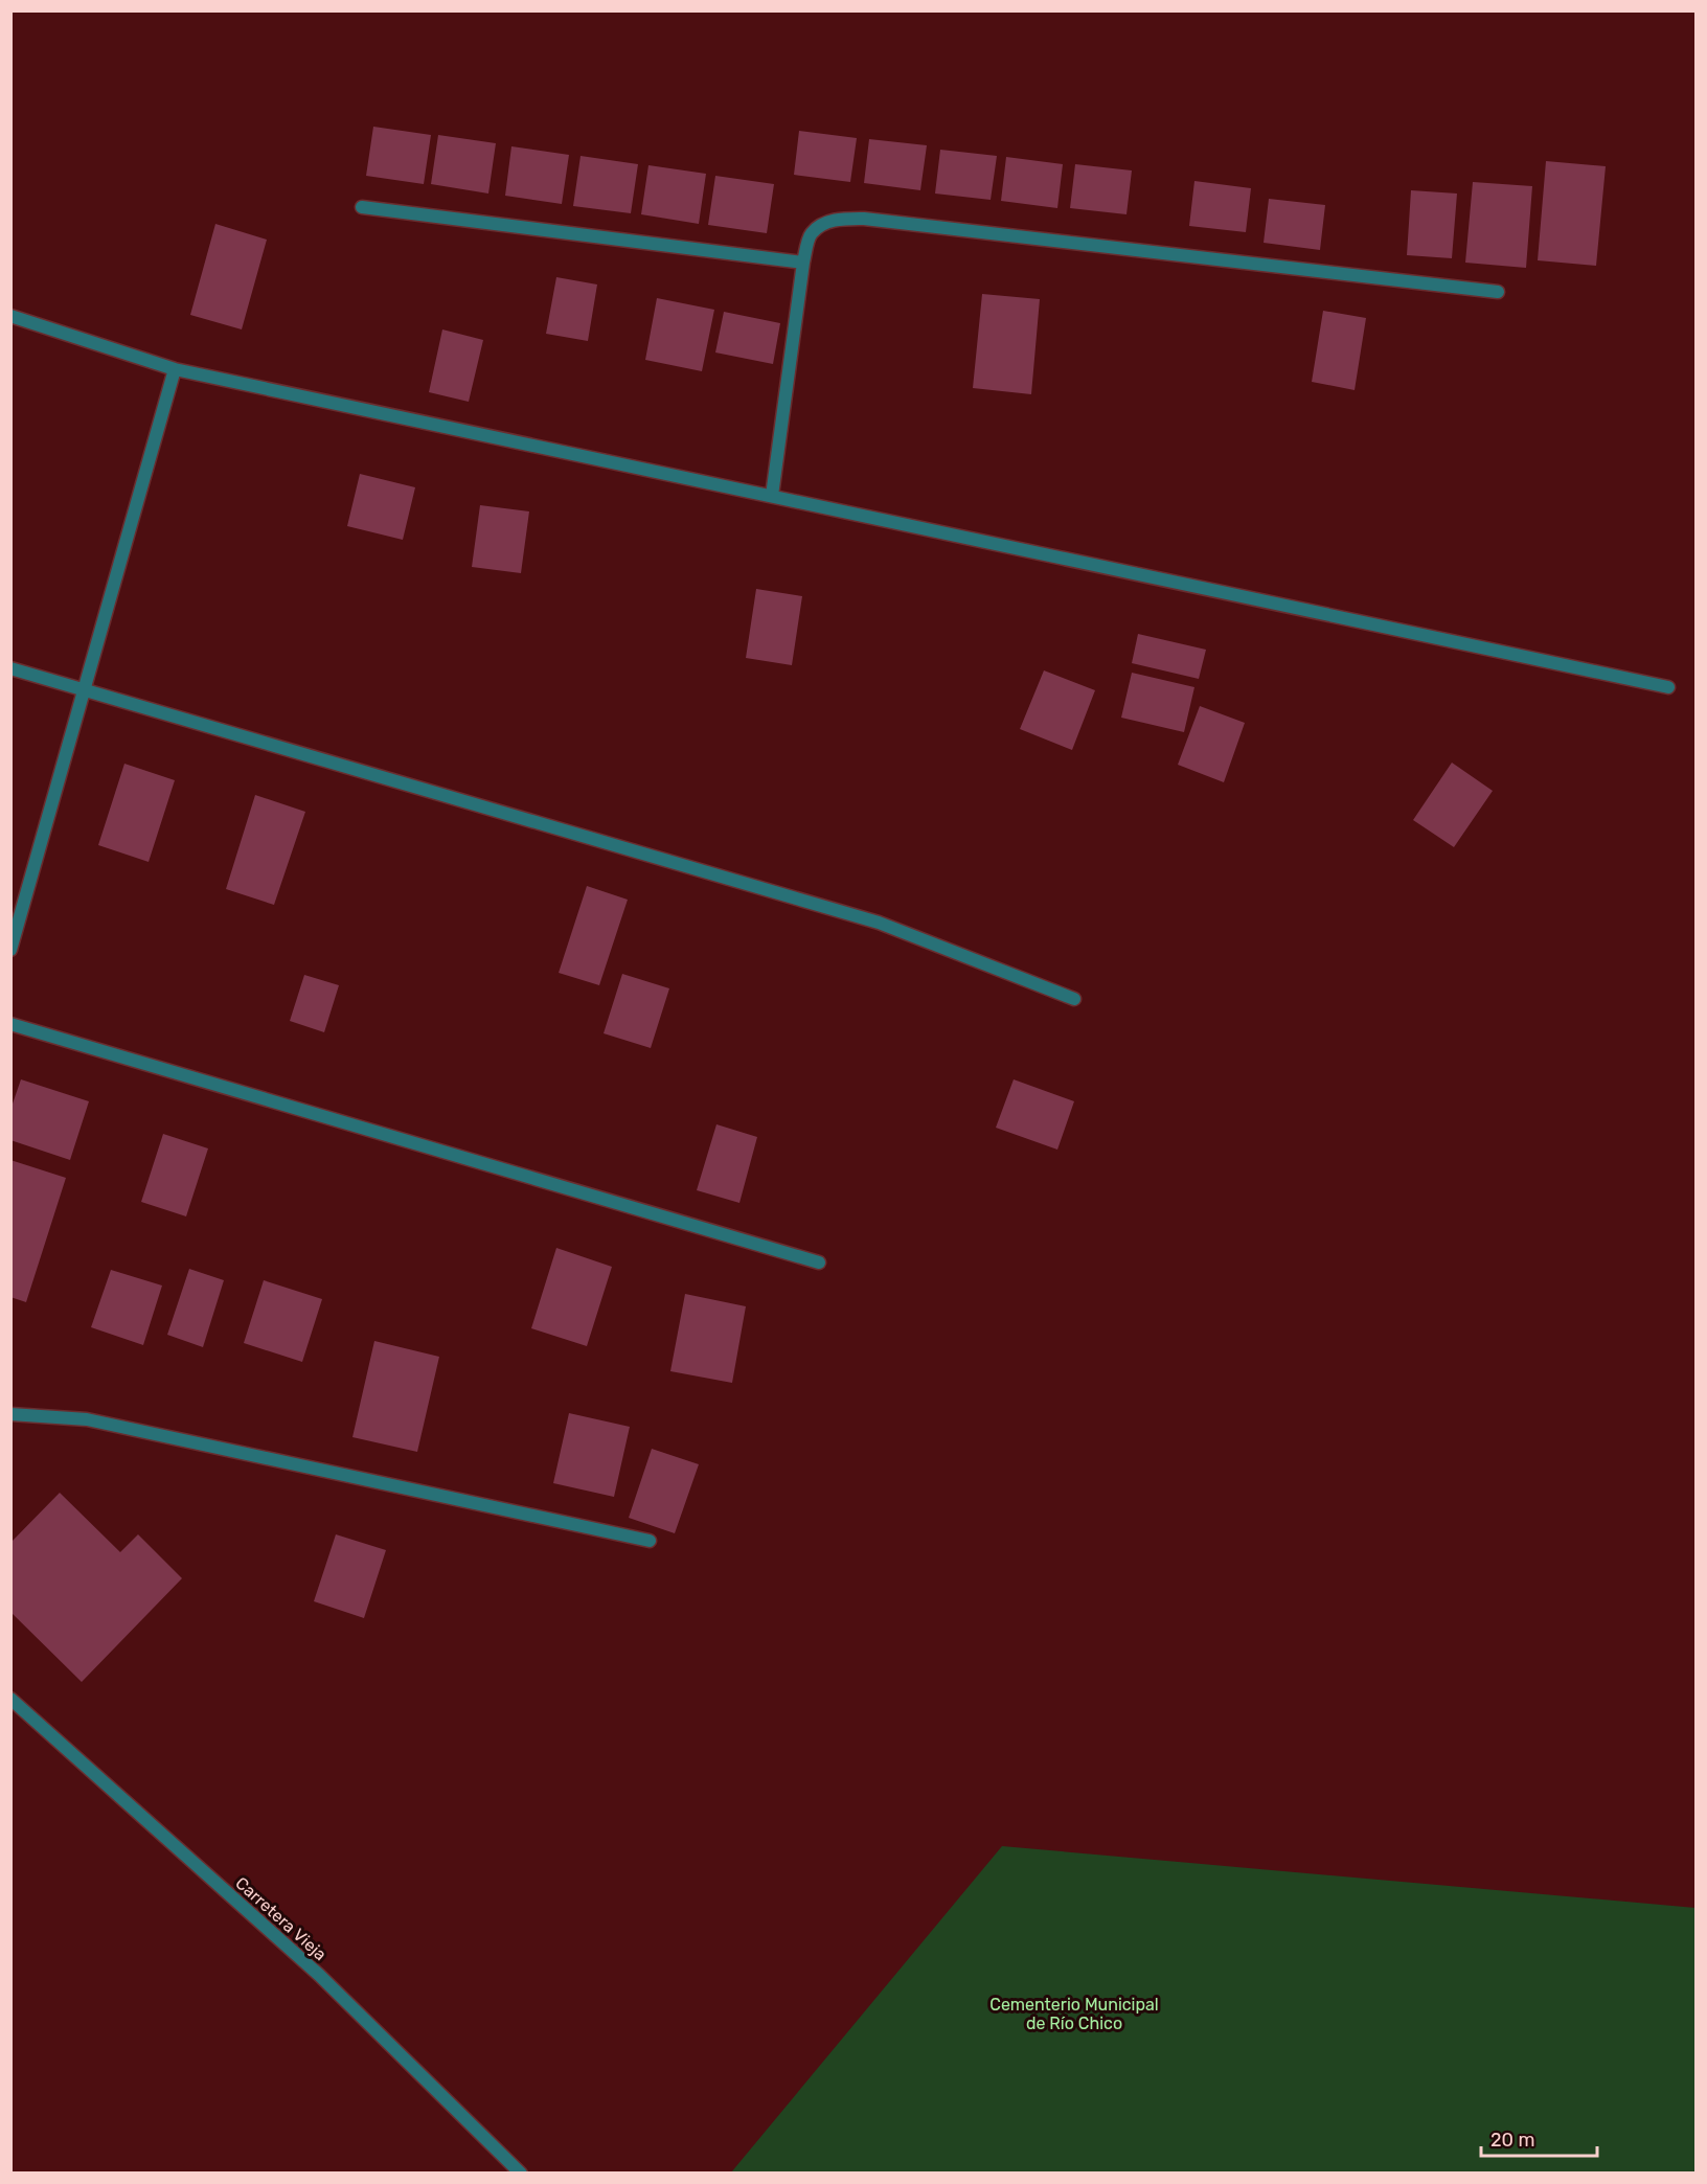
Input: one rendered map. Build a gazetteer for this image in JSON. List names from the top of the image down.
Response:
{
  "streets": {
    "street": ["Carretera Vieja"]
  },
  "parks": ["Cementerio Municipal de Río Chico"],
  "scale_bar": "20 m"
}
